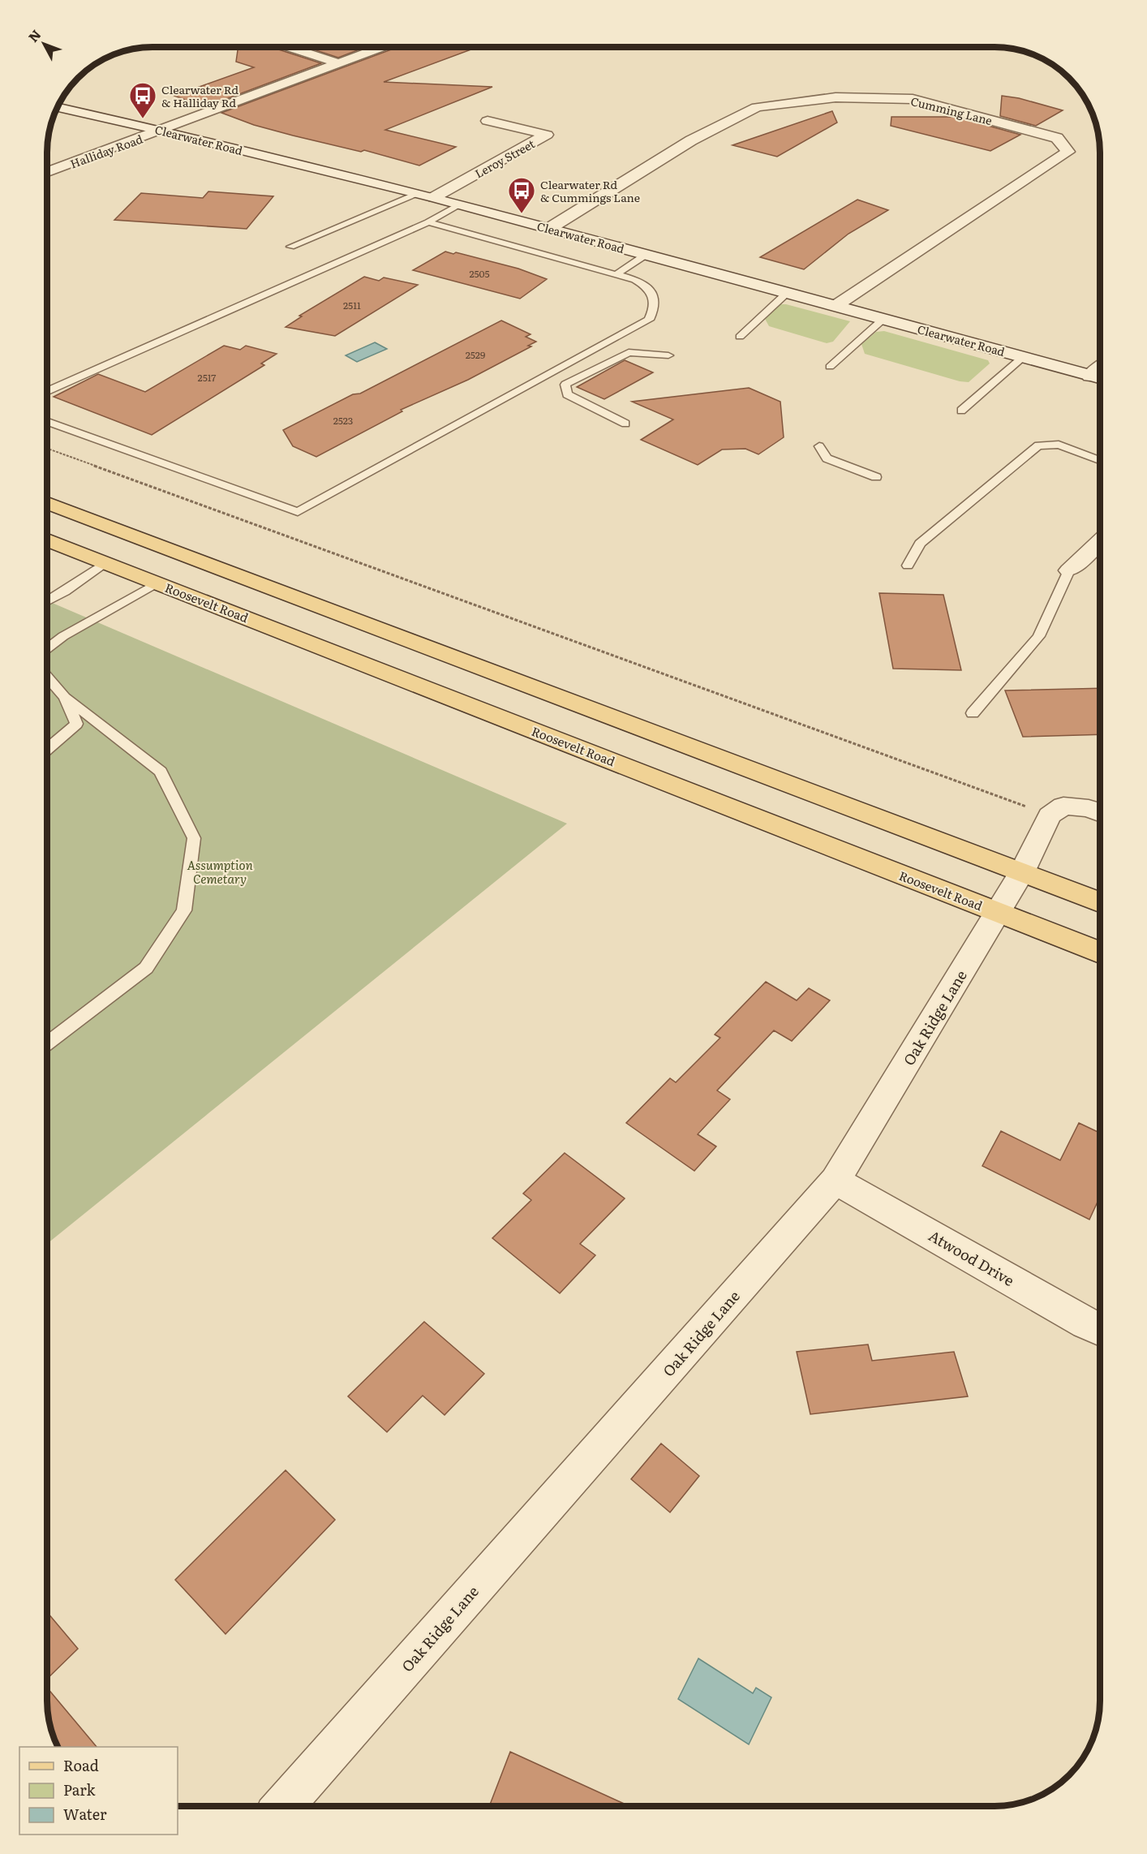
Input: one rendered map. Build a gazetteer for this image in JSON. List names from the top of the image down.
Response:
{
  "streets": {
    "main road": ["Roosevelt Road"],
    "street": [
      "Cumming Lane",
      "Clearwater Road",
      "Halliday Road",
      "Leroy Street",
      "Oak Ridge Lane",
      "Atwood Drive"
    ]
  },
  "crossings": [
    ["Cumming Lane", "Clearwater Road"],
    ["Clearwater Road", "Halliday Road"],
    ["Clearwater Road", "Leroy Street"],
    ["Roosevelt Road", "Oak Ridge Lane"],
    ["Oak Ridge Lane", "Atwood Drive"]
  ],
  "parks": ["Assumption Cemetary"],
  "places": {
    "bus stop": ["Clearwater Rd & Halliday Rd", "Clearwater Rd & Cummings Lane"]
  },
  "house_numbers": [
    "2505",
    "2511",
    "2529",
    "2517",
    "2523"
  ],
  "legend": ["Road", "Park", "Water"],
  "north": "top left"
}
